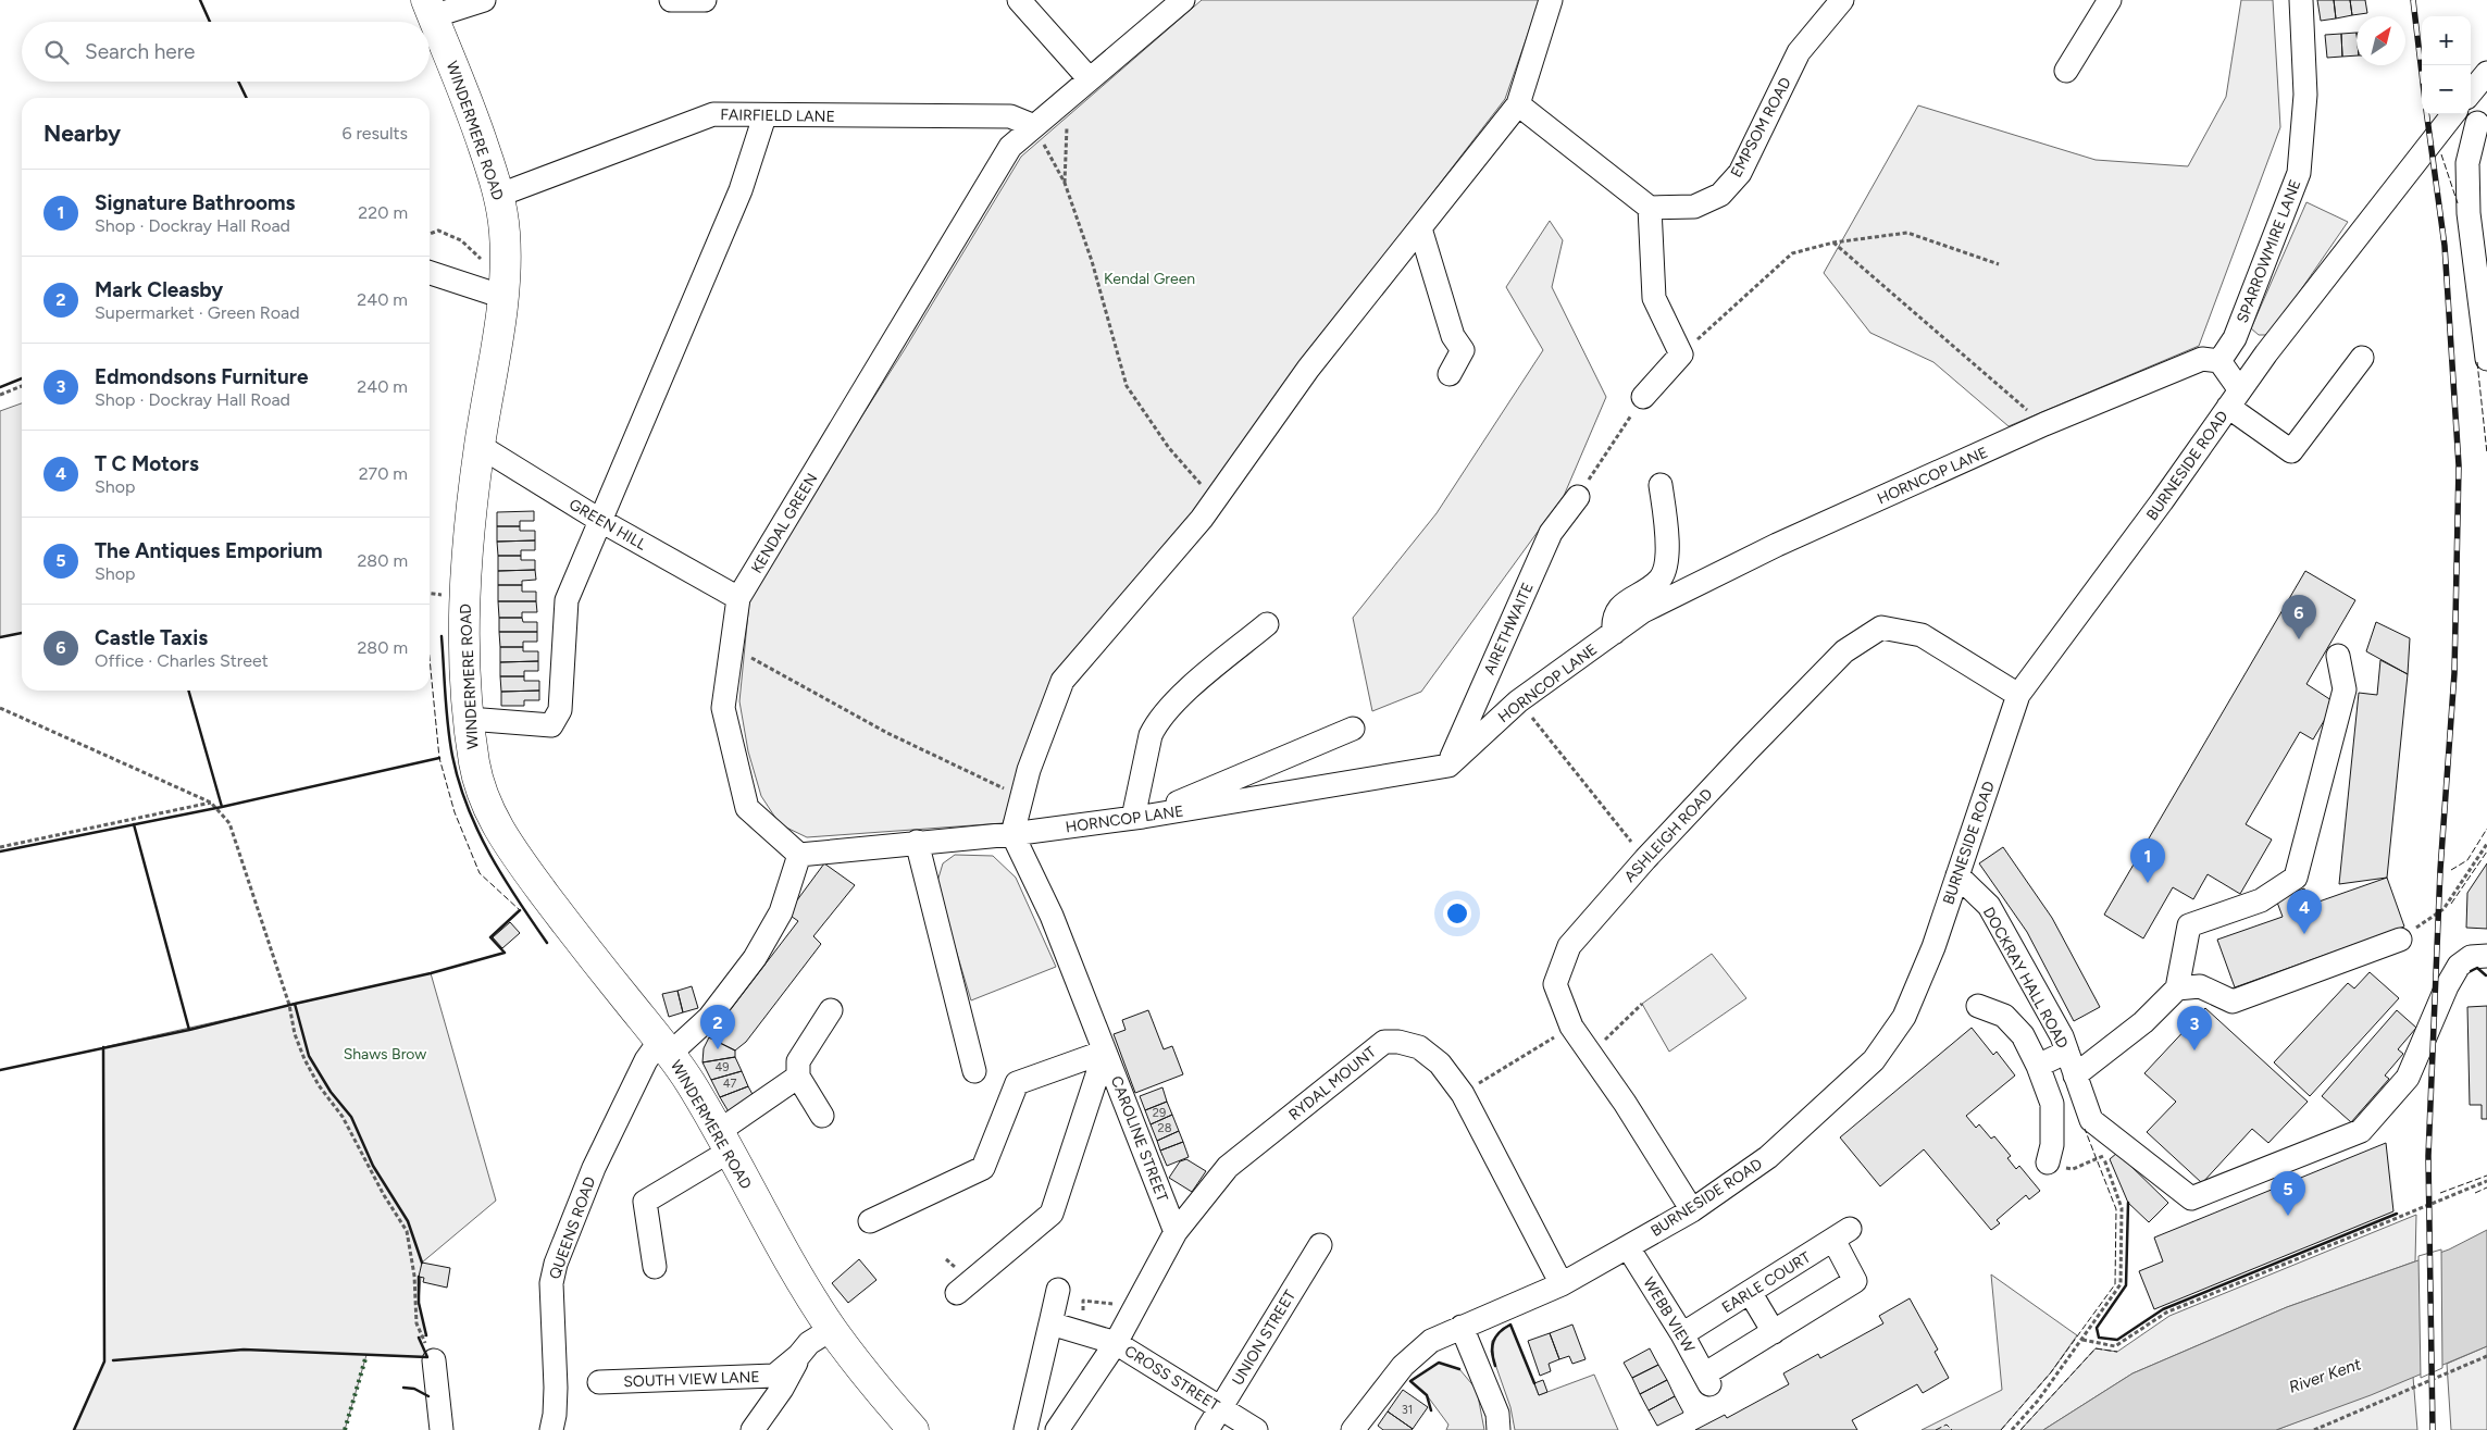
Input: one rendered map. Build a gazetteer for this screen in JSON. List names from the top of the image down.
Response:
{
  "streets": {
    "highway": ["WINDERMERE ROAD"],
    "street": [
      "FAIRFIELD LANE",
      "EMPSOM ROAD",
      "SPARROWMIRE LANE",
      "BURNESIDE ROAD",
      "HORNCOP LANE",
      "KENDAL GREEN",
      "GREEN HILL",
      "AIRETHWAITE",
      "ASHLEIGH ROAD",
      "DOCKRAY HALL ROAD",
      "RYDAL MOUNT",
      "CAROLINE STREET",
      "QUEENS ROAD",
      "EARLE COURT",
      "WEBB VIEW",
      "UNION STREET",
      "CROSS STREET",
      "SOUTH VIEW LANE"
    ]
  },
  "crossings": [
    ["FAIRFIELD LANE", "WINDERMERE ROAD"],
    ["FAIRFIELD LANE", "KENDAL GREEN"],
    ["WINDERMERE ROAD", "GREEN HILL"],
    ["WINDERMERE ROAD", "QUEENS ROAD"],
    ["WINDERMERE ROAD", "SOUTH VIEW LANE"],
    ["SPARROWMIRE LANE", "BURNESIDE ROAD"],
    ["SPARROWMIRE LANE", "HORNCOP LANE"],
    ["BURNESIDE ROAD", "ASHLEIGH ROAD"],
    ["BURNESIDE ROAD", "DOCKRAY HALL ROAD"],
    ["BURNESIDE ROAD", "RYDAL MOUNT"],
    ["BURNESIDE ROAD", "WEBB VIEW"],
    ["HORNCOP LANE", "KENDAL GREEN"],
    ["HORNCOP LANE", "AIRETHWAITE"],
    ["HORNCOP LANE", "CAROLINE STREET"],
    ["HORNCOP LANE", "QUEENS ROAD"],
    ["KENDAL GREEN", "GREEN HILL"],
    ["KENDAL GREEN", "QUEENS ROAD"],
    ["RYDAL MOUNT", "CAROLINE STREET"],
    ["EARLE COURT", "WEBB VIEW"],
    ["UNION STREET", "CROSS STREET"]
  ],
  "water": ["River Kent"],
  "parks": ["Kendal Green", "Shaws Brow"],
  "house_numbers": [
    "49",
    "47",
    "29",
    "28",
    "31"
  ],
  "north": "top right",
  "page": {
    "map_buttons": ["+", "−"],
    "search": "Search here",
    "heading": ["Nearby", "6 results"],
    "list": [
      {
        "mark": "1",
        "name": "Signature Bathrooms",
        "note": "Shop · Dockray Hall Road",
        "value": "220 m"
      },
      {
        "mark": "2",
        "name": "Mark Cleasby",
        "note": "Supermarket · Green Road",
        "value": "240 m"
      },
      {
        "mark": "3",
        "name": "Edmondsons Furniture",
        "note": "Shop · Dockray Hall Road",
        "value": "240 m"
      },
      {
        "mark": "4",
        "name": "T C Motors",
        "note": "Shop",
        "value": "270 m"
      },
      {
        "mark": "5",
        "name": "The Antiques Emporium",
        "note": "Shop",
        "value": "280 m"
      },
      {
        "mark": "6",
        "name": "Castle Taxis",
        "note": "Office · Charles Street",
        "value": "280 m"
      }
    ],
    "pins": [
      "6",
      "1",
      "4",
      "2",
      "3",
      "5"
    ]
  }
}
